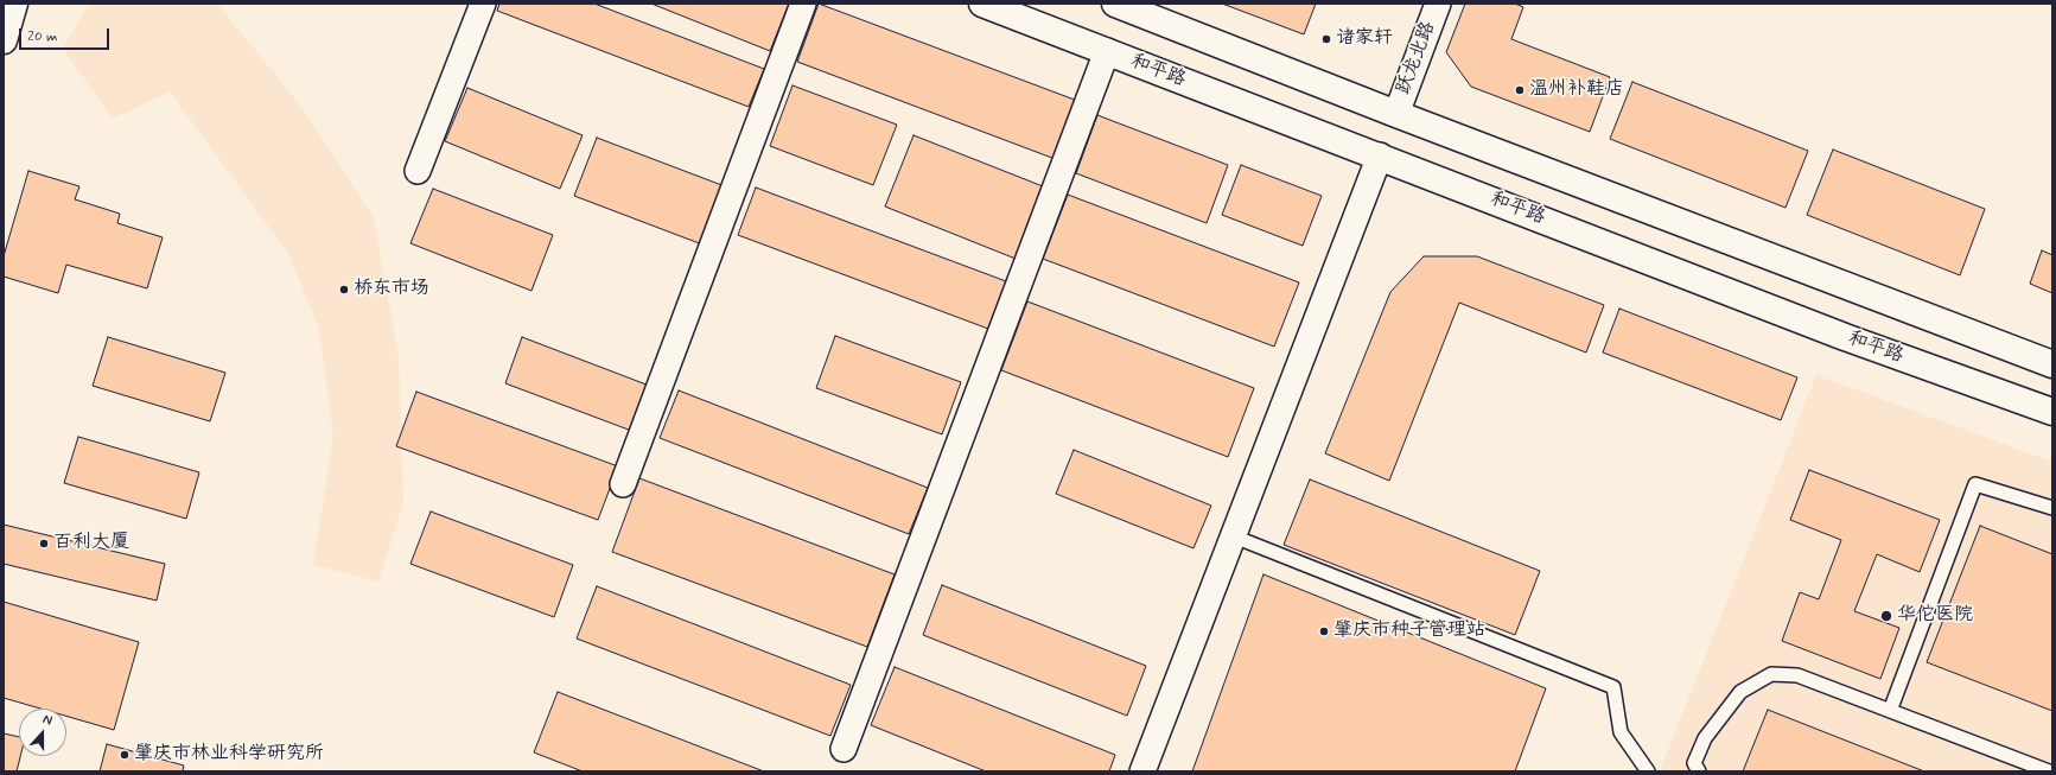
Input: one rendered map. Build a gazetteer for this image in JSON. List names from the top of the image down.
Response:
{
  "streets": {
    "main road": ["和平路"],
    "street": ["跃龙北路"]
  },
  "places": [
    "诸家轩",
    "温州补鞋店",
    "桥东市场",
    "百利大厦",
    "华佗医院",
    "肇庆市种子管理站",
    "肇庆市林业科学研究所"
  ],
  "scale_bar": "20 m",
  "north": "top"
}
